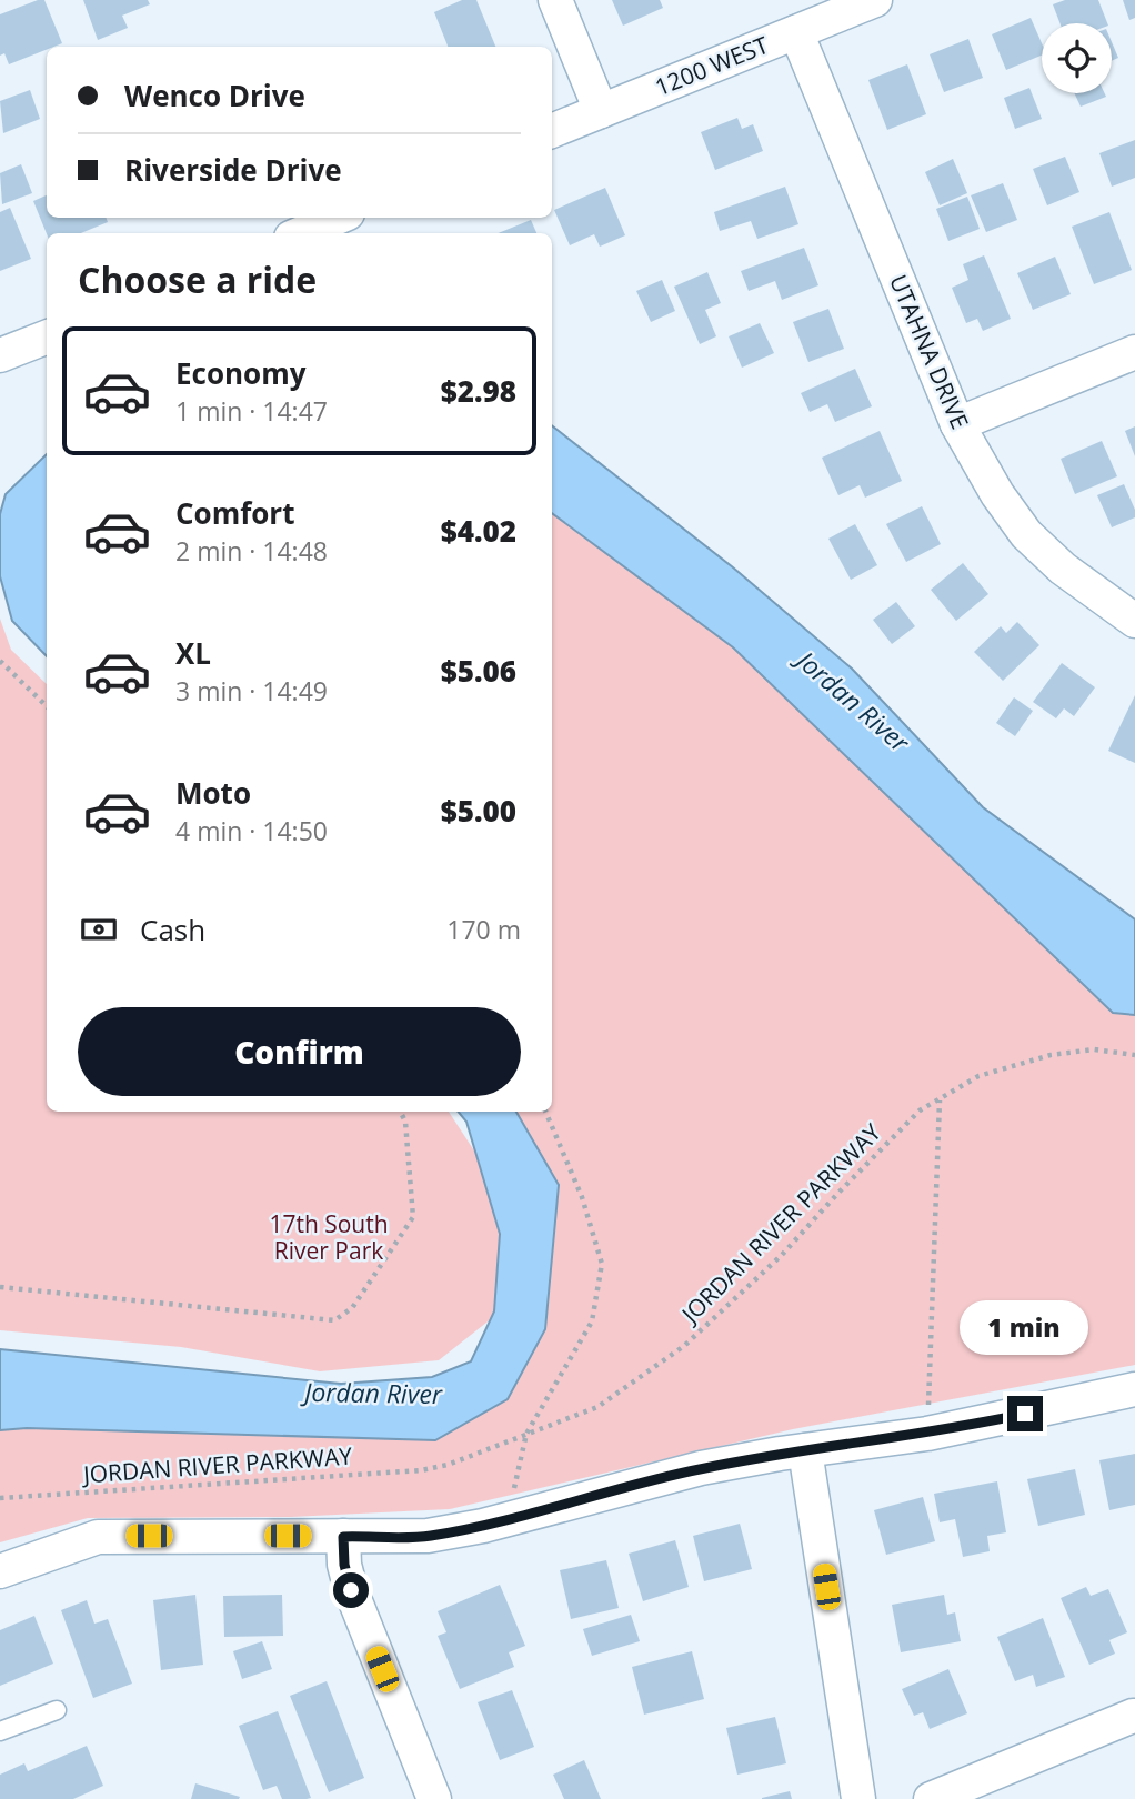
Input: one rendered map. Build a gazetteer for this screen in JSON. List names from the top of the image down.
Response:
{
  "streets": {
    "street": ["1200 WEST", "UTAHNA DRIVE"],
    "path": ["JORDAN RIVER PARKWAY"]
  },
  "crossings": [
    ["1200 WEST", "UTAHNA DRIVE"]
  ],
  "water": ["Jordan River"],
  "parks": ["17th South River Park"],
  "page": {
    "banner": ["Wenco Drive", "Riverside Drive"],
    "heading": "Choose a ride",
    "list": [
      {
        "name": "Economy",
        "note": "1 min · 14:47",
        "value": "$2.98"
      },
      {
        "name": "Comfort",
        "note": "2 min · 14:48",
        "value": "$4.02"
      },
      {
        "name": "XL",
        "note": "3 min · 14:49",
        "value": "$5.06"
      },
      {
        "name": "Moto",
        "note": "4 min · 14:50",
        "value": "$5.00"
      }
    ],
    "pay": ["Cash", "170 m"],
    "buttons": "Confirm",
    "bubble": "1 min"
  }
}
